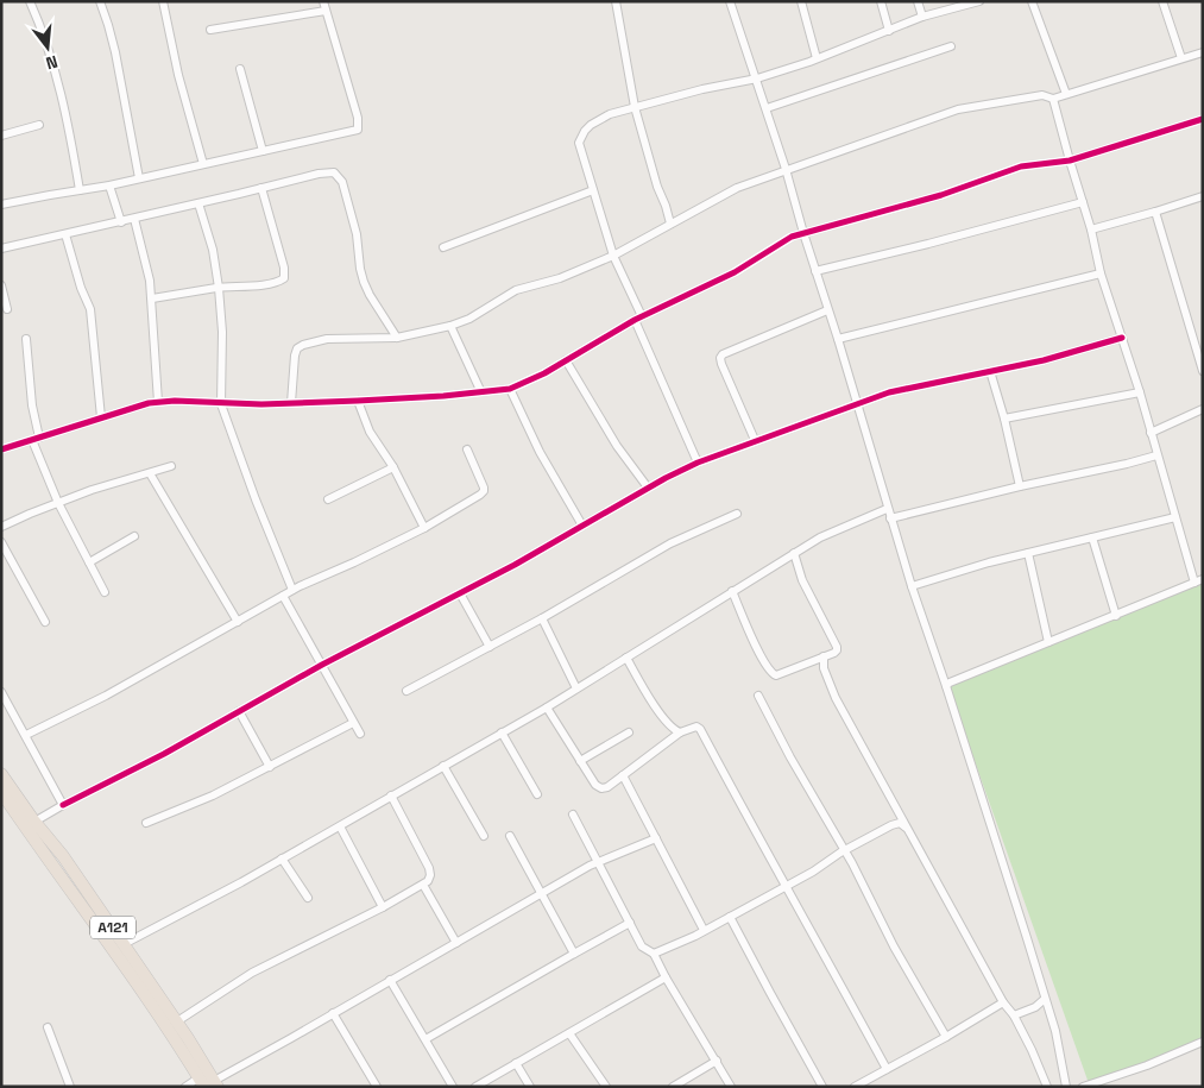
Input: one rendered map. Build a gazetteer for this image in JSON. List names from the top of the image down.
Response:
{
  "streets": {
    "highway": ["A121"]
  },
  "north": "bottom"
}
